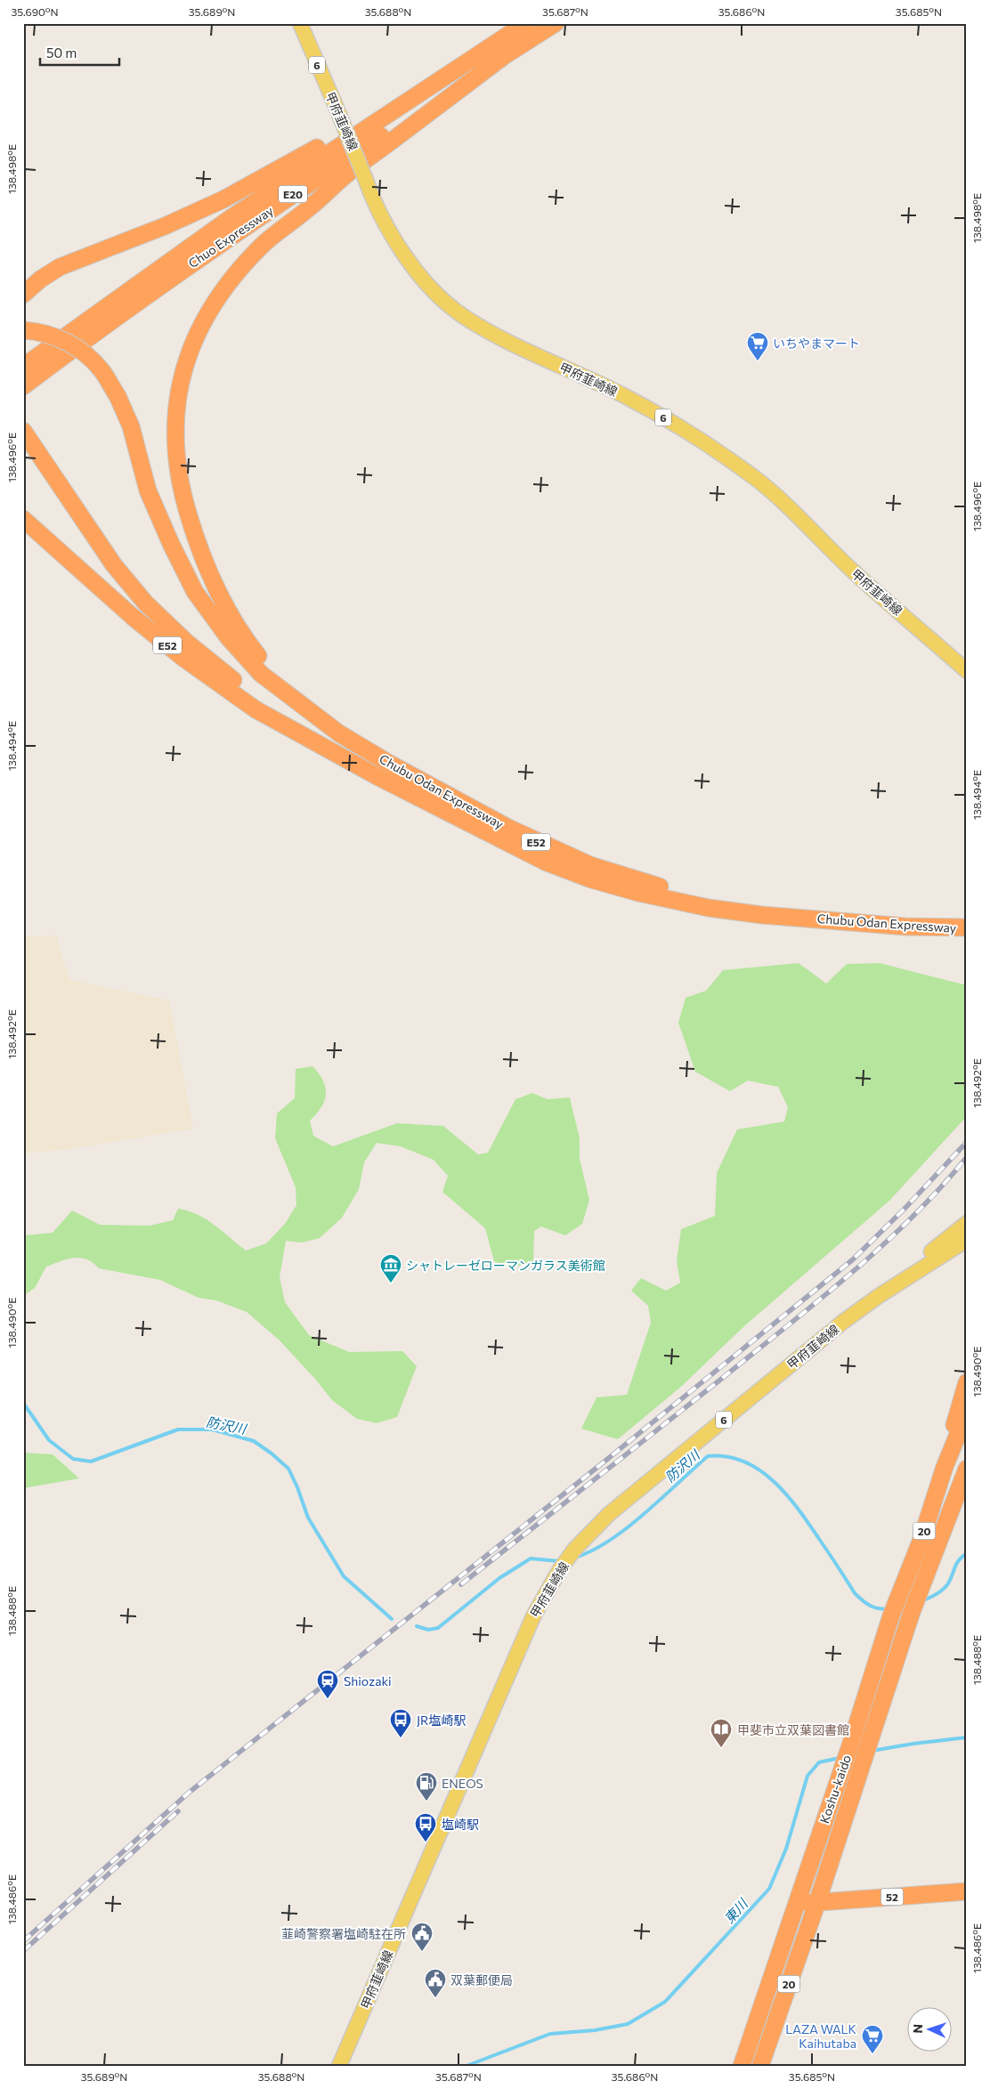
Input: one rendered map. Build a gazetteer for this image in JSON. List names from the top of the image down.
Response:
{
  "streets": {
    "highway": [
      "E20",
      "Chuo Expressway",
      "E52",
      "Chubu Odan Expressway",
      "20",
      "Koshu-kaido",
      "52"
    ],
    "main road": ["6", "甲府韮崎線"]
  },
  "crossings": [
    ["E52", "Chubu Odan Expressway"],
    ["Koshu-kaido", "52"]
  ],
  "water": ["防沢川", "東川"],
  "places": {
    "supermarket": ["いちやまマート", "LAZA WALK Kaihutaba"],
    "museum": ["シャトレーゼローマンガラス美術館"],
    "station": ["Shiozaki"],
    "bus stop": ["JR塩崎駅", "塩崎駅"],
    "library": ["甲斐市立双葉図書館"],
    "fuel station": ["ENEOS"],
    "public building": ["韮崎警察署塩崎駐在所", "双葉郵便局"]
  },
  "scale_bar": "50 m",
  "north": "left",
  "coordinates": [
    "35.690°N",
    "35.689°N",
    "35.688°N",
    "35.687°N",
    "35.686°N",
    "35.685°N",
    "138.498°E",
    "138.496°E",
    "138.494°E",
    "138.492°E",
    "138.490°E",
    "138.488°E",
    "138.486°E"
  ]
}
